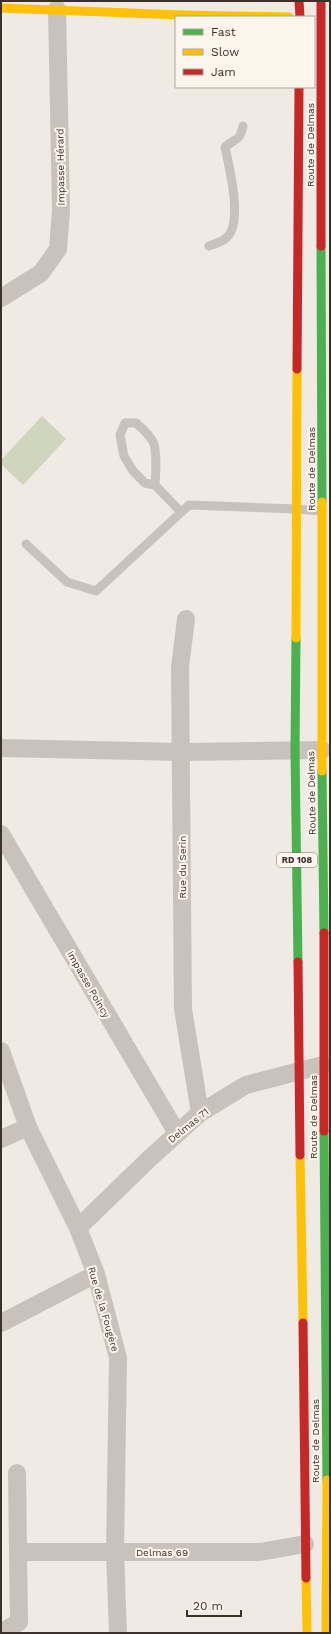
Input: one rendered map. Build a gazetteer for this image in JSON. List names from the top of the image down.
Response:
{
  "streets": {
    "main road": ["Route de Delmas", "RD 108"],
    "street": [
      "Impasse Hérard",
      "Rue du Serin",
      "Impasse Poincy",
      "Delmas 71",
      "Rue de la Fougère",
      "Delmas 69"
    ]
  },
  "crossings": [
    ["Route de Delmas", "Delmas 71"],
    ["Route de Delmas", "Delmas 69"],
    ["Rue du Serin", "Delmas 71"],
    ["Impasse Poincy", "Delmas 71"],
    ["Delmas 71", "Rue de la Fougère"],
    ["Rue de la Fougère", "Delmas 69"]
  ],
  "legend": ["Fast", "Slow", "Jam"],
  "scale_bar": "20 m"
}
